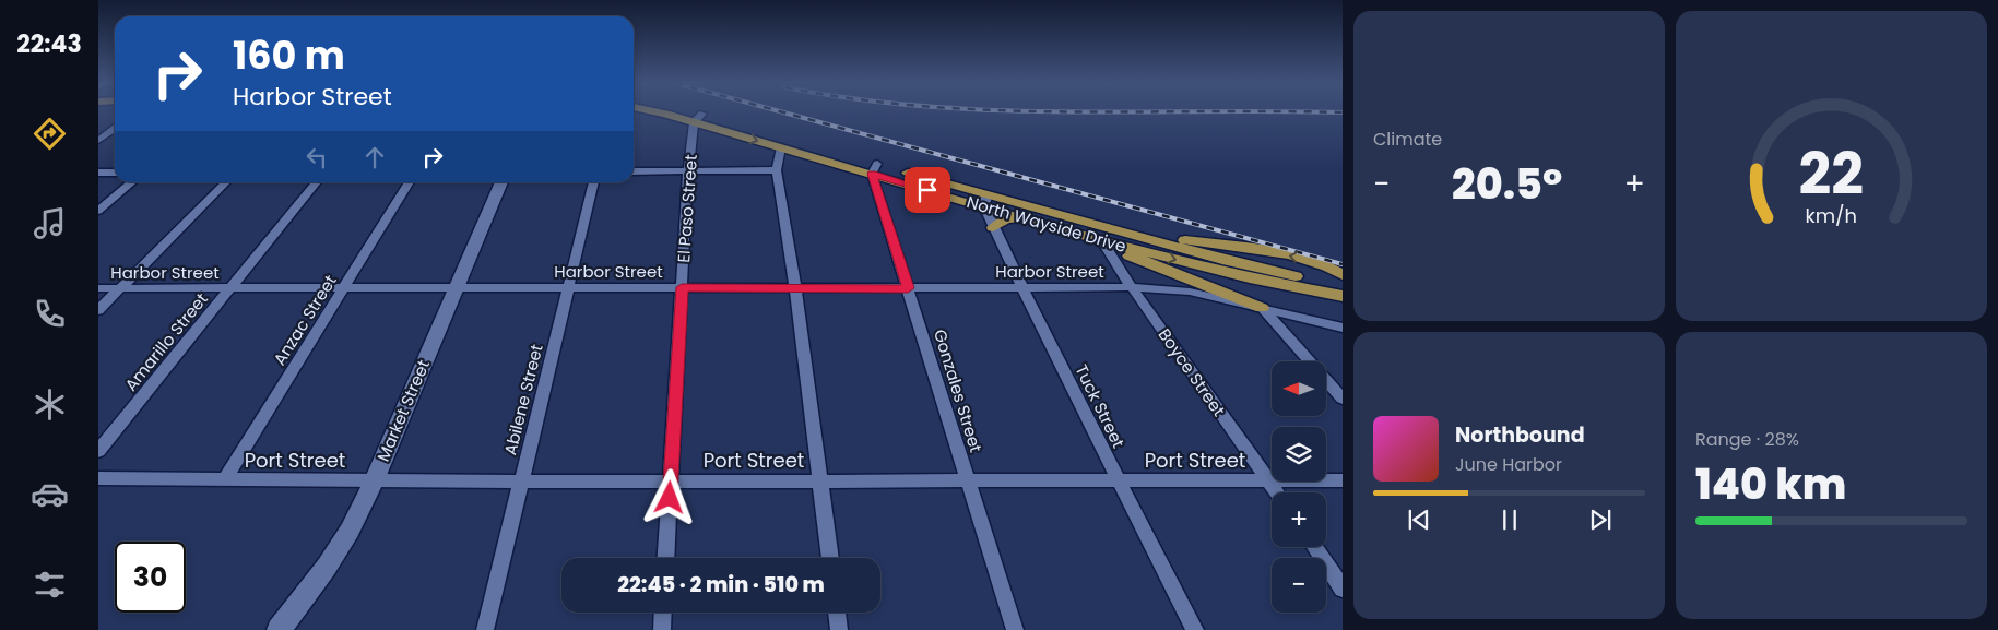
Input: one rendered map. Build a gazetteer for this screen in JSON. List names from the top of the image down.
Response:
{
  "streets": {
    "main road": ["North Wayside Drive"],
    "street": [
      "El Paso Street",
      "Harbor Street",
      "Anzac Street",
      "Amarillo Street",
      "Boyce Street",
      "Gonzales Street",
      "Abilene Street",
      "Tuck Street",
      "Market Street",
      "Port Street"
    ]
  },
  "crossings": [
    ["El Paso Street", "North Wayside Drive"],
    ["El Paso Street", "Harbor Street"],
    ["El Paso Street", "Port Street"],
    ["North Wayside Drive", "Boyce Street"],
    ["North Wayside Drive", "Gonzales Street"],
    ["North Wayside Drive", "Tuck Street"],
    ["Harbor Street", "Anzac Street"],
    ["Harbor Street", "Amarillo Street"],
    ["Harbor Street", "Boyce Street"],
    ["Harbor Street", "Gonzales Street"],
    ["Harbor Street", "Abilene Street"],
    ["Harbor Street", "Tuck Street"],
    ["Harbor Street", "Market Street"],
    ["Anzac Street", "Port Street"],
    ["Boyce Street", "Port Street"],
    ["Gonzales Street", "Port Street"],
    ["Abilene Street", "Port Street"],
    ["Tuck Street", "Port Street"],
    ["Market Street", "Port Street"]
  ],
  "north": "left",
  "page": {
    "tabs": "22:43",
    "tile": [
      "Climate",
      ["Range · 28%", "140 km"]
    ],
    "turn": ["160 m", "Harbor Street"],
    "heat": ["−", "20.5°", "+"],
    "map_buttons": ["+", "−"],
    "song": ["Northbound", "June Harbor"],
    "limit": "30",
    "trip": "22:45 · 2 min · 510 m",
    "gauge": ["22", "km/h"]
  }
}
